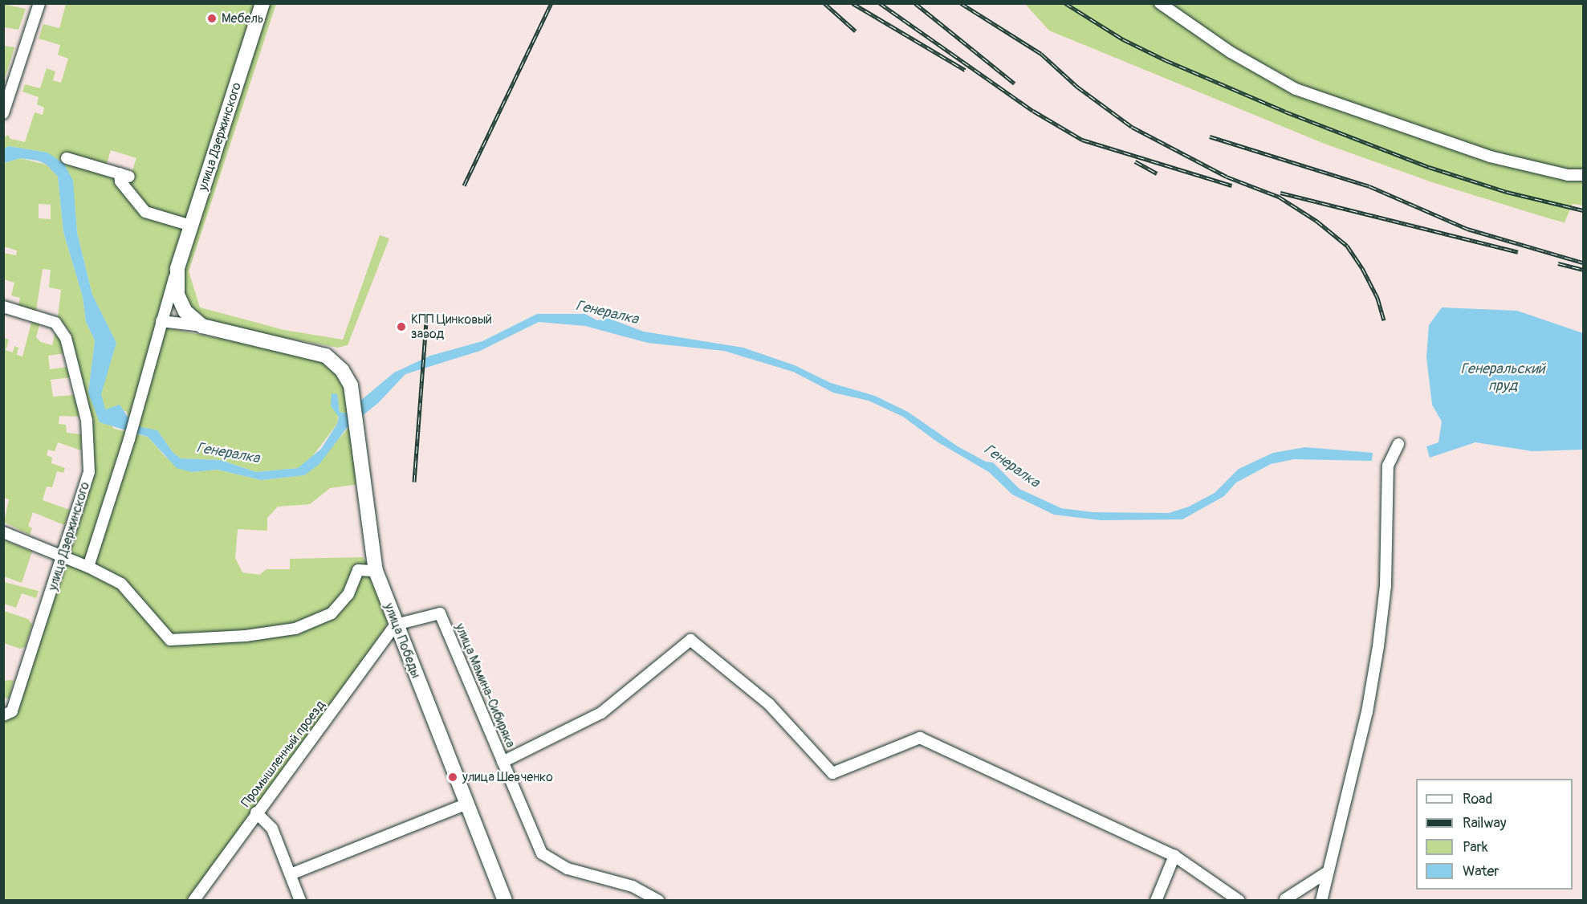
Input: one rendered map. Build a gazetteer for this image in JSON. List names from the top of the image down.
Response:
{
  "streets": {
    "main road": ["улица Дзержинского", "улица Победы"],
    "street": ["улица Мамина-Сибиряка", "Промышленный проезд"]
  },
  "crossings": [
    ["улица Дзержинского", "улица Победы"],
    ["улица Победы", "улица Мамина-Сибиряка"],
    ["улица Победы", "Промышленный проезд"],
    ["улица Мамина-Сибиряка", "Промышленный проезд"]
  ],
  "water": ["Генералка", "Генеральский пруд"],
  "places": ["Мебель", "КПП Цинковый завод", "улица Шевченко"],
  "legend": [
    "Road",
    "Railway",
    "Park",
    "Water"
  ]
}
